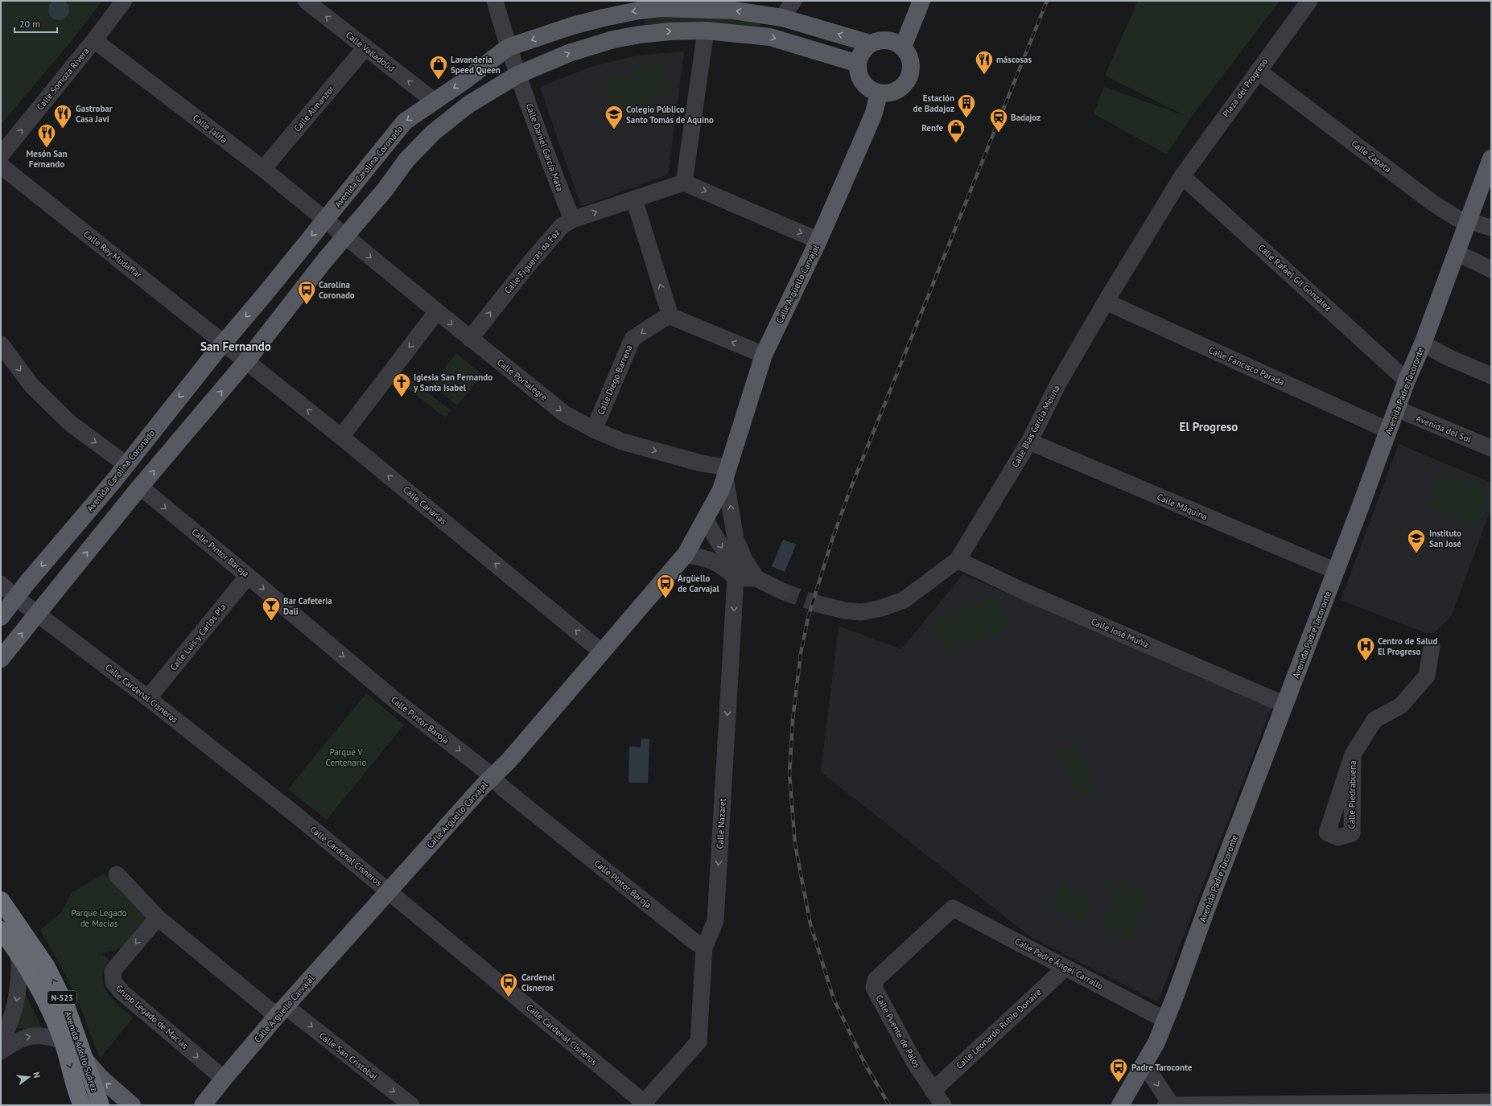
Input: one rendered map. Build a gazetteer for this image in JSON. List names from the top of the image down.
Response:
{
  "streets": {
    "highway": ["N-523", "Avenida Adolfo Suárez"],
    "main road": ["Avenida Carolina Coronado", "Calle Argüello Carvajal", "Avenida Padre Tacoronte"],
    "street": [
      "Calle Valladolid",
      "Calle Somoza Rivera",
      "Plaza del Progreso",
      "Calle Almanzor",
      "Calle Jalifa",
      "Calle Daniel García Mata",
      "Calle Zapata",
      "Calle Rey Mudaffar",
      "Calle Figueras da Foz",
      "Calle Rafael Gil González",
      "Calle Fancisco Parada",
      "Calle Portalegre",
      "Calle Diego Barrena",
      "Calle Blas García Molina",
      "Avenida del Sol",
      "Calle Canarias",
      "Calle Máquina",
      "Calle Pintor Baroja",
      "Calle José Muñiz",
      "Calle Luis y Carlos Pla",
      "Calle Cardenal Cisneros",
      "Calle Piedrabuena",
      "Calle Nazaret",
      "Calle Padre Ángel Carrallo",
      "Grupo Legado de Macías",
      "Calle Leonardo Rubio Donaire",
      "Calle Puente de Palos",
      "Calle San Cristobal"
    ]
  },
  "crossings": [
    ["Calle Valladolid", "Calle Almanzor"],
    ["Calle Valladolid", "Avenida Carolina Coronado"],
    ["Calle Somoza Rivera", "Calle Jalifa"],
    ["Plaza del Progreso", "Calle Zapata"],
    ["Plaza del Progreso", "Calle Rafael Gil González"],
    ["Plaza del Progreso", "Calle Blas García Molina"],
    ["Calle Almanzor", "Calle Jalifa"],
    ["Calle Jalifa", "Avenida Carolina Coronado"],
    ["Calle Daniel García Mata", "Calle Figueras da Foz"],
    ["Calle Zapata", "Avenida Padre Tacoronte"],
    ["Avenida Carolina Coronado", "Calle Rey Mudaffar"],
    ["Avenida Carolina Coronado", "Calle Argüello Carvajal"],
    ["Calle Figueras da Foz", "Calle Portalegre"],
    ["Calle Rafael Gil González", "Avenida Padre Tacoronte"],
    ["Calle Rafael Gil González", "Calle Blas García Molina"],
    ["Calle Argüello Carvajal", "Calle Portalegre"],
    ["Calle Argüello Carvajal", "Calle Canarias"],
    ["Calle Argüello Carvajal", "Calle Pintor Baroja"],
    ["Calle Argüello Carvajal", "Calle Cardenal Cisneros"],
    ["Calle Argüello Carvajal", "Grupo Legado de Macías"],
    ["Calle Argüello Carvajal", "Calle San Cristobal"],
    ["Calle Fancisco Parada", "Avenida Padre Tacoronte"],
    ["Calle Fancisco Parada", "Calle Blas García Molina"],
    ["Calle Portalegre", "Calle Diego Barrena"],
    ["Avenida Padre Tacoronte", "Avenida del Sol"],
    ["Avenida Padre Tacoronte", "Calle Máquina"],
    ["Avenida Padre Tacoronte", "Calle José Muñiz"],
    ["Avenida Padre Tacoronte", "Calle Padre Ángel Carrallo"],
    ["Calle Blas García Molina", "Calle Máquina"],
    ["Calle Blas García Molina", "Calle José Muñiz"],
    ["Calle Pintor Baroja", "Calle Luis y Carlos Pla"],
    ["Calle Pintor Baroja", "Calle Nazaret"],
    ["Calle Luis y Carlos Pla", "Calle Cardenal Cisneros"],
    ["Calle Cardenal Cisneros", "Calle Nazaret"],
    ["Calle Padre Ángel Carrallo", "Calle Leonardo Rubio Donaire"],
    ["Calle Padre Ángel Carrallo", "Calle Puente de Palos"],
    ["Calle Leonardo Rubio Donaire", "Calle Puente de Palos"]
  ],
  "one_way": [
    "Calle Valladolid",
    "Calle Somoza Rivera",
    "Calle Figueras da Foz",
    "Calle Portalegre",
    "Calle Diego Barrena",
    "Calle Canarias",
    "Calle Pintor Baroja",
    "Calle Nazaret",
    "Calle San Cristobal"
  ],
  "districts": ["San Fernando", "El Progreso"],
  "parks": ["Parque V Centenario", "Parque Legado de Macías"],
  "places": {
    "restaurant": ["máscosas", "Gastrobar Casa Javi", "Mesón San Fernando"],
    "shop": ["Lavandería Speed Queen", "Renfe"],
    "building": ["Estación de Badajoz"],
    "school or university": ["Colegio Público Santo Tomás de Aquino", "Instituto San José"],
    "station": ["Badajoz"],
    "bus stop": [
      "Carolina Coronado",
      "Argüello de Carvajal",
      "Cardenal Cisneros",
      "Padre Taroconte"
    ],
    "church": ["Iglesia San Fernando y Santa Isabel"],
    "bar": ["Bar Cafeteria Dali"],
    "hospital": ["Centro de Salud El Progreso"]
  },
  "scale_bar": "20 m",
  "north": "right"
}
